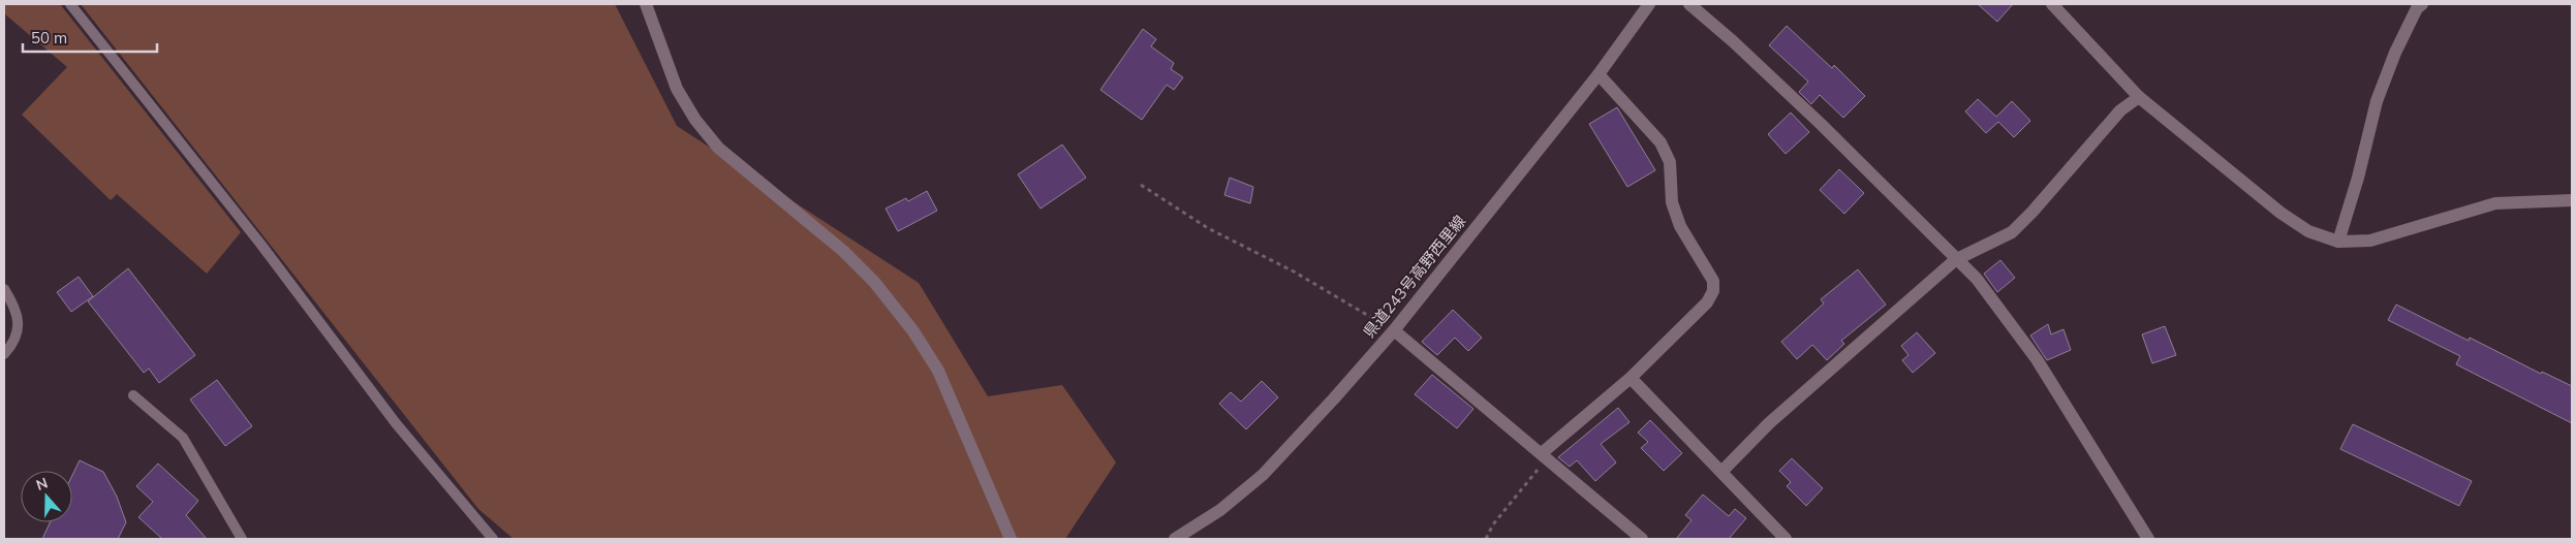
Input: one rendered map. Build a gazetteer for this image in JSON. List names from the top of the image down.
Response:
{
  "streets": {
    "street": ["県道243号高野西里線"]
  },
  "scale_bar": "50 m",
  "north": "top"
}
